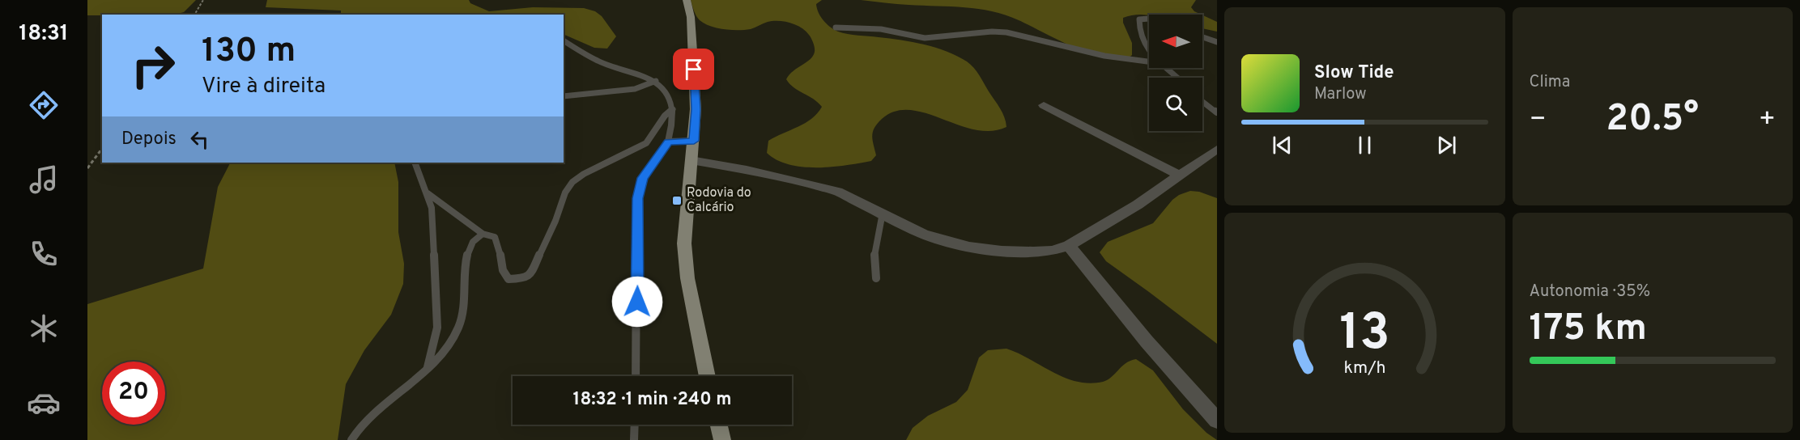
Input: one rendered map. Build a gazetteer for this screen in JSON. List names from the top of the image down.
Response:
{
  "places": {
    "transit": ["Rodovia do Calcário"]
  },
  "north": "left",
  "page": {
    "tabs": "18:31",
    "tile": [
      "Clima",
      ["Autonomia · 35%", "175 km"]
    ],
    "turn": ["130 m", "Vire à direita"],
    "song": ["Slow Tide", "Marlow"],
    "heat": ["−", "20.5°", "+"],
    "then": "Depois",
    "limit": "20",
    "trip": "18:32 · 1 min · 240 m",
    "gauge": ["13", "km/h"]
  }
}
